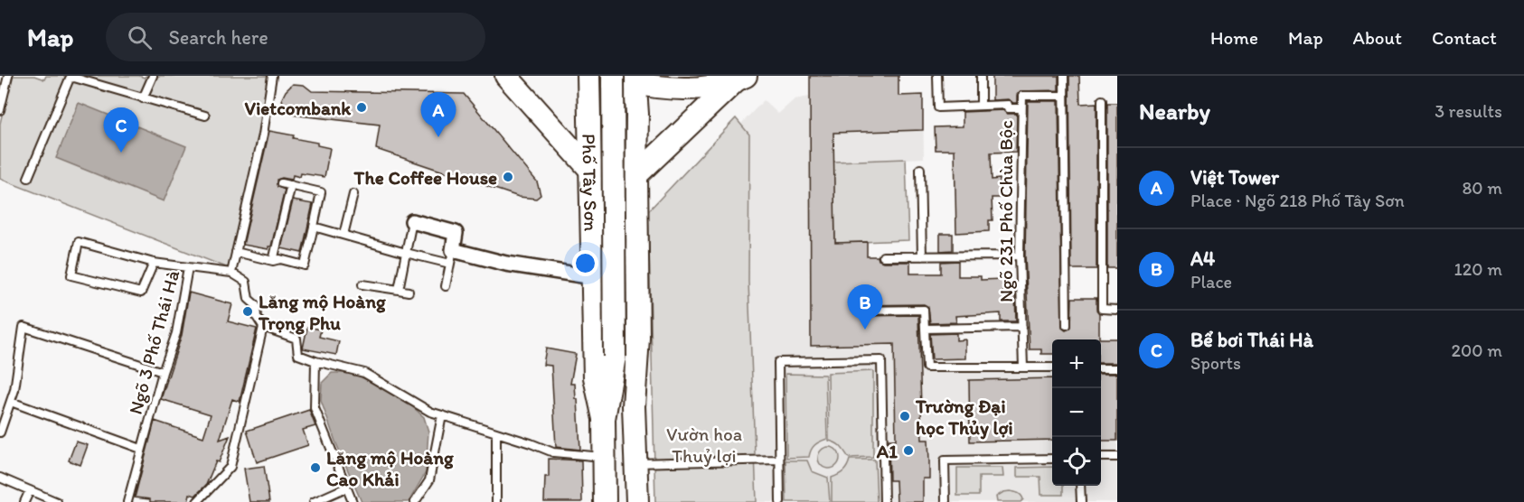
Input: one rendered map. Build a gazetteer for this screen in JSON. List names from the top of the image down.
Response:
{
  "streets": {
    "main road": ["Phố Tây Sơn"],
    "lane": ["Ngõ 231 Phố Chùa Bộc", "Ngõ 3 Phố Thái Hà"]
  },
  "parks": ["Vườn hoa Thuỷ lợi"],
  "places": [
    "Vietcombank",
    "The Coffee House",
    "Lăng mộ Hoàng Trọng Phu",
    "Trường Đại học Thủy lợi",
    "A1",
    "Lăng mộ Hoàng Cao Khải"
  ],
  "page": {
    "header": "Map",
    "search": "Search here",
    "nav": [
      "Home",
      "Map",
      "About",
      "Contact"
    ],
    "heading": ["Nearby", "3 results"],
    "pins": ["A", "C", "B"],
    "list": [
      {
        "mark": "A",
        "name": "Việt Tower",
        "note": "Place · Ngõ 218 Phố Tây Sơn",
        "value": "80 m"
      },
      {
        "mark": "B",
        "name": "A4",
        "note": "Place",
        "value": "120 m"
      },
      {
        "mark": "C",
        "name": "Bể bơi Thái Hà",
        "note": "Sports",
        "value": "200 m"
      }
    ],
    "map_buttons": ["+", "−"]
  }
}
